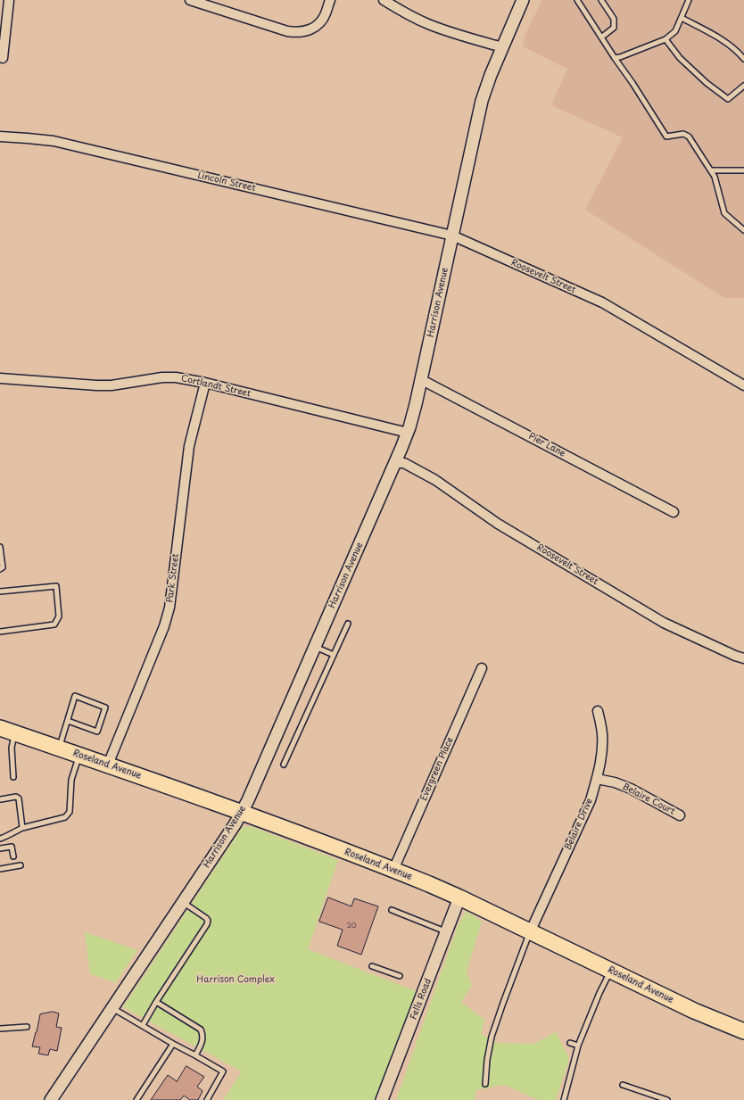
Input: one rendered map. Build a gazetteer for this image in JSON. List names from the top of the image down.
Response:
{
  "streets": {
    "main road": ["Roseland Avenue"],
    "street": [
      "Lincoln Street",
      "Roosevelt Street",
      "Harrison Avenue",
      "Cortlandt Street",
      "Pier Lane",
      "Park Street",
      "Evergreen Place",
      "Belaire Court",
      "Belaire Drive",
      "Fells Road"
    ]
  },
  "crossings": [
    ["Lincoln Street", "Roosevelt Street"],
    ["Lincoln Street", "Harrison Avenue"],
    ["Roosevelt Street", "Harrison Avenue"],
    ["Harrison Avenue", "Cortlandt Street"],
    ["Harrison Avenue", "Pier Lane"],
    ["Harrison Avenue", "Roseland Avenue"],
    ["Cortlandt Street", "Park Street"],
    ["Park Street", "Roseland Avenue"],
    ["Roseland Avenue", "Evergreen Place"],
    ["Roseland Avenue", "Belaire Drive"],
    ["Roseland Avenue", "Fells Road"],
    ["Belaire Court", "Belaire Drive"]
  ],
  "parks": ["Harrison Complex"],
  "house_numbers": ["20"]
}
